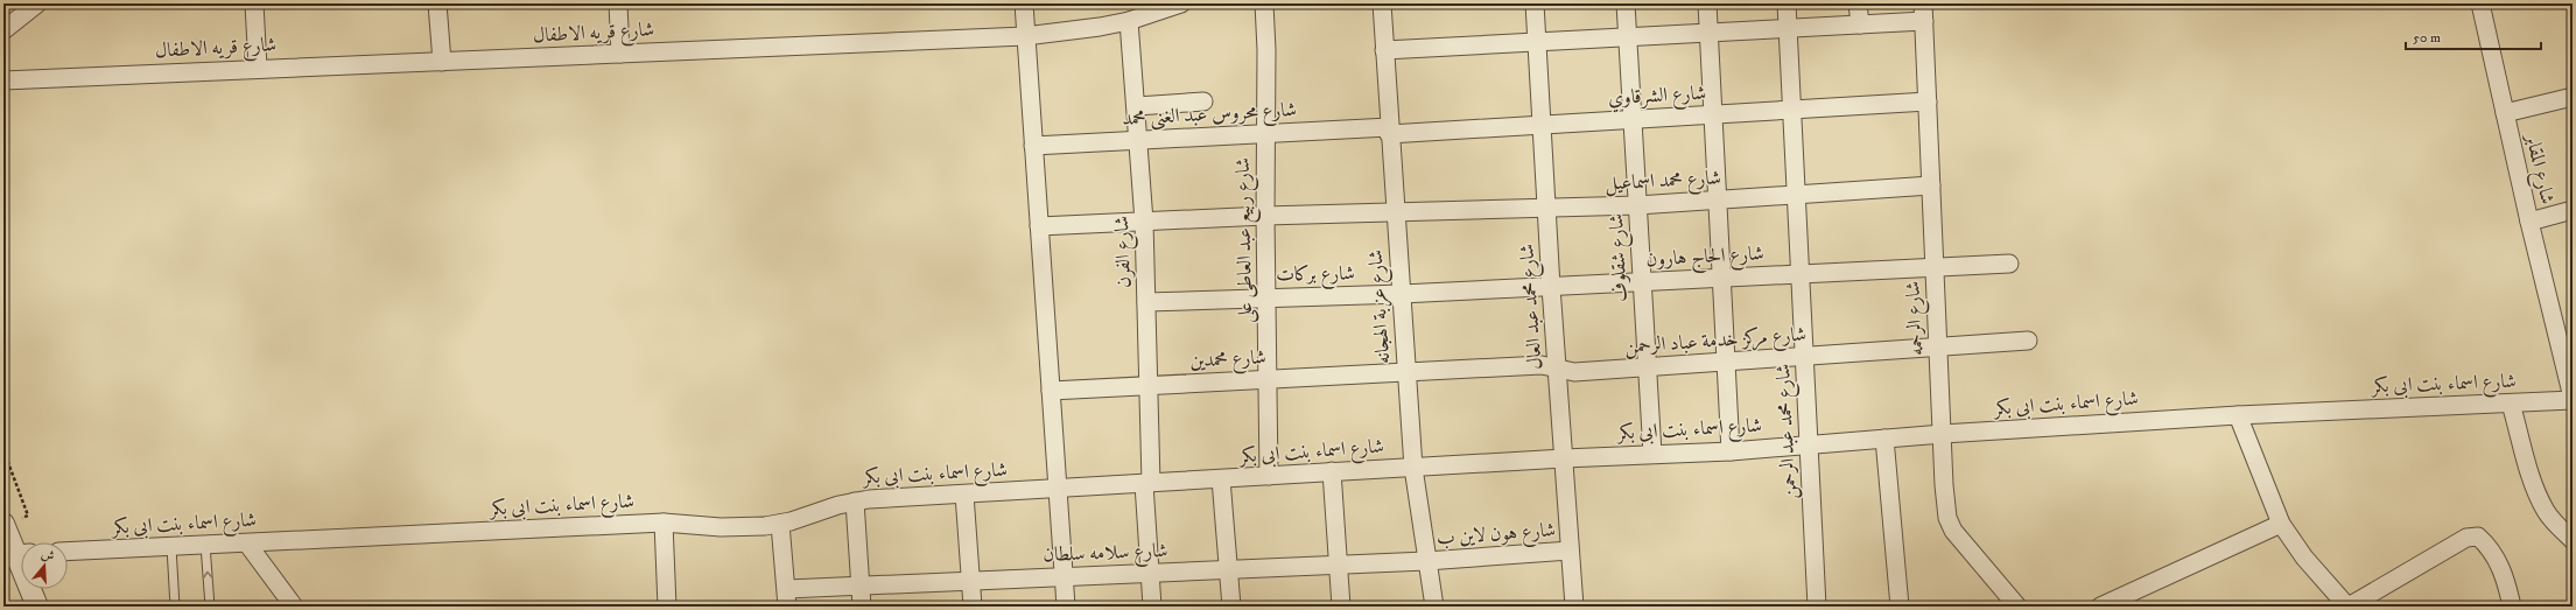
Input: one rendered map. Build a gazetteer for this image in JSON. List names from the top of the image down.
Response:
{
  "streets": {
    "street": [
      "شارع قريه الاطفال",
      "شارع الشرقاوي",
      "شارع محروس عبد الغنى محمد",
      "شارع المقابر",
      "شارع محمد اسماعيل",
      "شارع ربيع عبد العاطى على",
      "شارع الفرن",
      "شارع الحاج هارون",
      "شارع شقلوف",
      "شارع بركات",
      "شارع عزبة الهجانه",
      "شارع محمد عبد العال",
      "شارع الرحمه",
      "شارع مركز خدمة عباد الرحمن",
      "شارع محمدين",
      "شارع اسماء بنت ابى بكر",
      "شارع محمد عبد الرحمن",
      "شارع هون لاين ب",
      "شارع سلامه سلطان"
    ]
  },
  "crossings": [
    ["شارع قريه الاطفال", "شارع الفرن"],
    ["شارع الشرقاوي", "شارع محروس عبد الغنى محمد"],
    ["شارع الشرقاوي", "شارع شقلوف"],
    ["شارع الشرقاوي", "شارع عزبة الهجانه"],
    ["شارع الشرقاوي", "شارع محمد عبد العال"],
    ["شارع الشرقاوي", "شارع الرحمه"],
    ["شارع الشرقاوي", "شارع محمد عبد الرحمن"],
    ["شارع محروس عبد الغنى محمد", "شارع ربيع عبد العاطى على"],
    ["شارع محروس عبد الغنى محمد", "شارع الفرن"],
    ["شارع محروس عبد الغنى محمد", "شارع عزبة الهجانه"],
    ["شارع المقابر", "شارع اسماء بنت ابى بكر"],
    ["شارع محمد اسماعيل", "شارع ربيع عبد العاطى على"],
    ["شارع محمد اسماعيل", "شارع الفرن"],
    ["شارع محمد اسماعيل", "شارع شقلوف"],
    ["شارع محمد اسماعيل", "شارع عزبة الهجانه"],
    ["شارع محمد اسماعيل", "شارع محمد عبد العال"],
    ["شارع محمد اسماعيل", "شارع الرحمه"],
    ["شارع محمد اسماعيل", "شارع محمد عبد الرحمن"],
    ["شارع ربيع عبد العاطى على", "شارع بركات"],
    ["شارع ربيع عبد العاطى على", "شارع محمدين"],
    ["شارع ربيع عبد العاطى على", "شارع اسماء بنت ابى بكر"],
    ["شارع الفرن", "شارع بركات"],
    ["شارع الفرن", "شارع محمدين"],
    ["شارع الفرن", "شارع اسماء بنت ابى بكر"],
    ["شارع الفرن", "شارع سلامه سلطان"],
    ["شارع الحاج هارون", "شارع شقلوف"],
    ["شارع الحاج هارون", "شارع بركات"],
    ["شارع الحاج هارون", "شارع عزبة الهجانه"],
    ["شارع الحاج هارون", "شارع محمد عبد العال"],
    ["شارع الحاج هارون", "شارع الرحمه"],
    ["شارع الحاج هارون", "شارع محمد عبد الرحمن"],
    ["شارع شقلوف", "شارع مركز خدمة عباد الرحمن"],
    ["شارع شقلوف", "شارع اسماء بنت ابى بكر"],
    ["شارع بركات", "شارع عزبة الهجانه"],
    ["شارع عزبة الهجانه", "شارع مركز خدمة عباد الرحمن"],
    ["شارع عزبة الهجانه", "شارع محمدين"],
    ["شارع عزبة الهجانه", "شارع اسماء بنت ابى بكر"],
    ["شارع عزبة الهجانه", "شارع هون لاين ب"],
    ["شارع عزبة الهجانه", "شارع سلامه سلطان"],
    ["شارع محمد عبد العال", "شارع مركز خدمة عباد الرحمن"],
    ["شارع محمد عبد العال", "شارع اسماء بنت ابى بكر"],
    ["شارع محمد عبد العال", "شارع هون لاين ب"],
    ["شارع الرحمه", "شارع مركز خدمة عباد الرحمن"],
    ["شارع الرحمه", "شارع اسماء بنت ابى بكر"],
    ["شارع مركز خدمة عباد الرحمن", "شارع محمدين"],
    ["شارع مركز خدمة عباد الرحمن", "شارع محمد عبد الرحمن"],
    ["شارع اسماء بنت ابى بكر", "شارع محمد عبد الرحمن"],
    ["شارع هون لاين ب", "شارع سلامه سلطان"]
  ],
  "scale_bar": "50 m",
  "north": "top"
}
